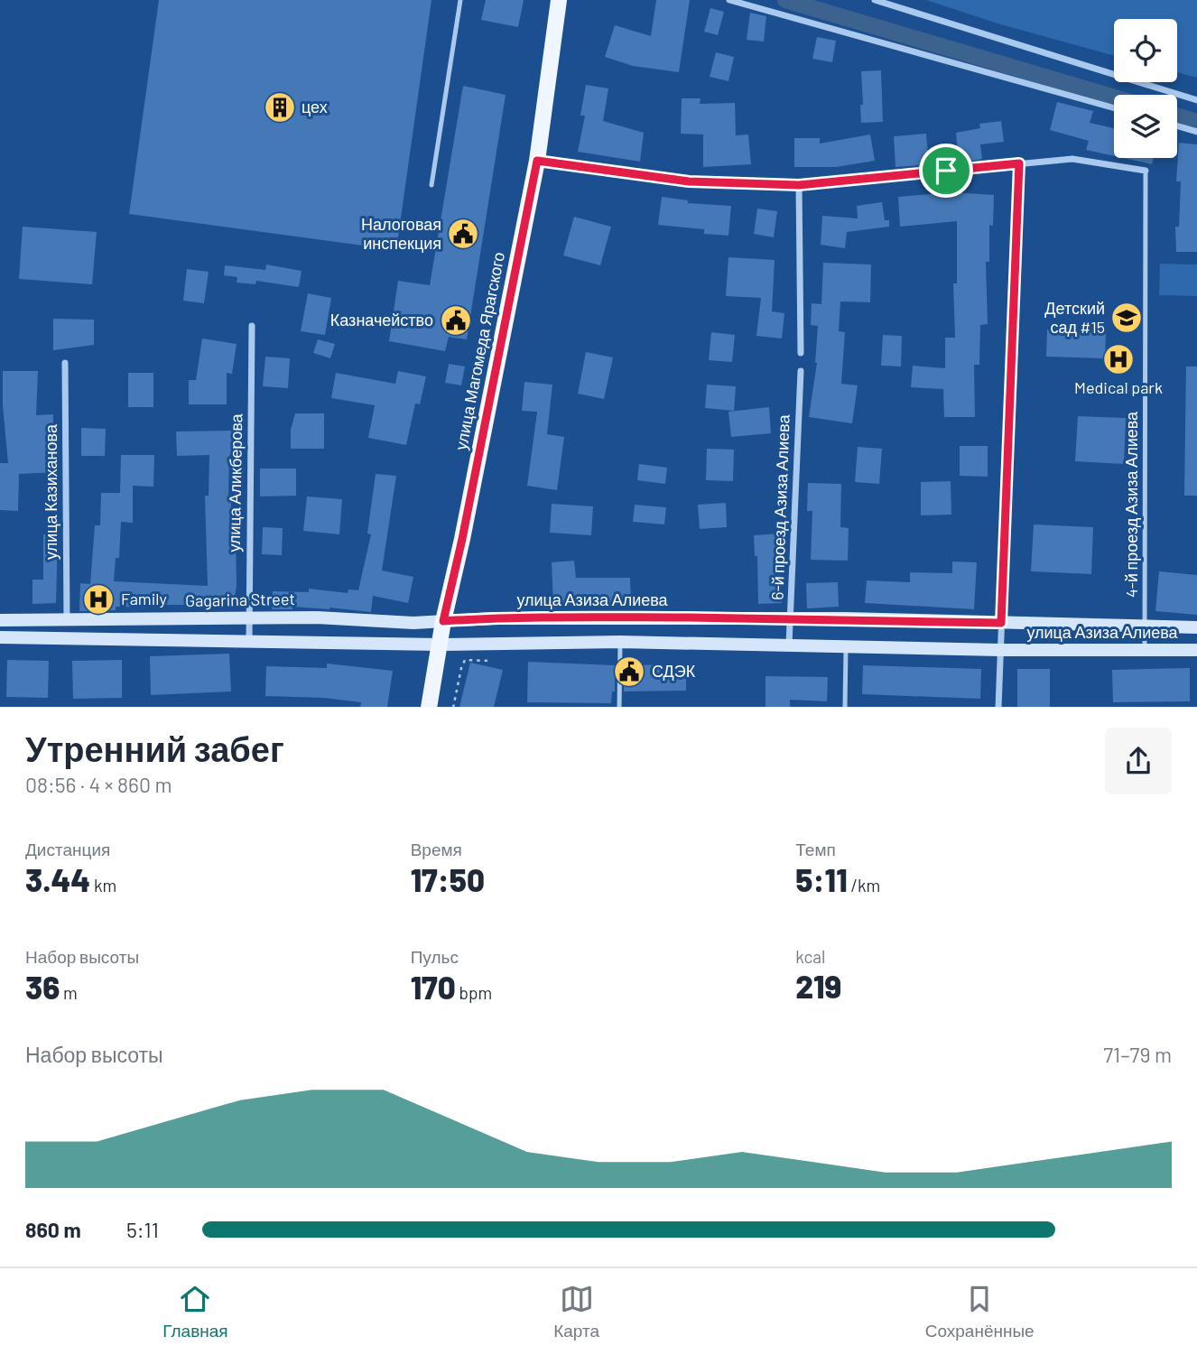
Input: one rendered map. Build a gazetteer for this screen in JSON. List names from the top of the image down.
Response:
{
  "streets": {
    "main road": ["улица Магомеда Ярагского", "Gagarina Street", "улица Азиза Алиева"],
    "street": ["улица Аликберова", "улица Казиханова", "6-й проезд Азиза Алиева"],
    "lane": ["4-й проезд Азиза Алиева"]
  },
  "crossings": [
    ["улица Магомеда Ярагского", "Gagarina Street"],
    ["улица Магомеда Ярагского", "улица Азиза Алиева"],
    ["улица Аликберова", "Gagarina Street"],
    ["улица Казиханова", "Gagarina Street"],
    ["4-й проезд Азиза Алиева", "улица Азиза Алиева"],
    ["6-й проезд Азиза Алиева", "улица Азиза Алиева"],
    ["Gagarina Street", "улица Азиза Алиева"]
  ],
  "places": {
    "building": ["цех"],
    "public building": ["Налоговая инспекция", "Казначейство", "СДЭК"],
    "school or university": ["Детский сад #15"],
    "hospital": ["Medical park", "Family"]
  },
  "page": {
    "heading": ["Утренний забег", "08:56 · 4 × 860 m"],
    "stats": [
      ["Дистанция", "3.44 km"],
      ["Время", "17:50"],
      ["Темп", "5:11 /km"],
      ["Набор высоты", "36 m"],
      ["Пульс", "170 bpm"],
      ["kcal", "219"]
    ],
    "chart": ["Набор высоты", "71–79 m"],
    "list": [
      {
        "name": "860 m",
        "note": "5:11"
      }
    ],
    "tabs": ["Главная", "Карта", "Сохранённые"]
  }
}
